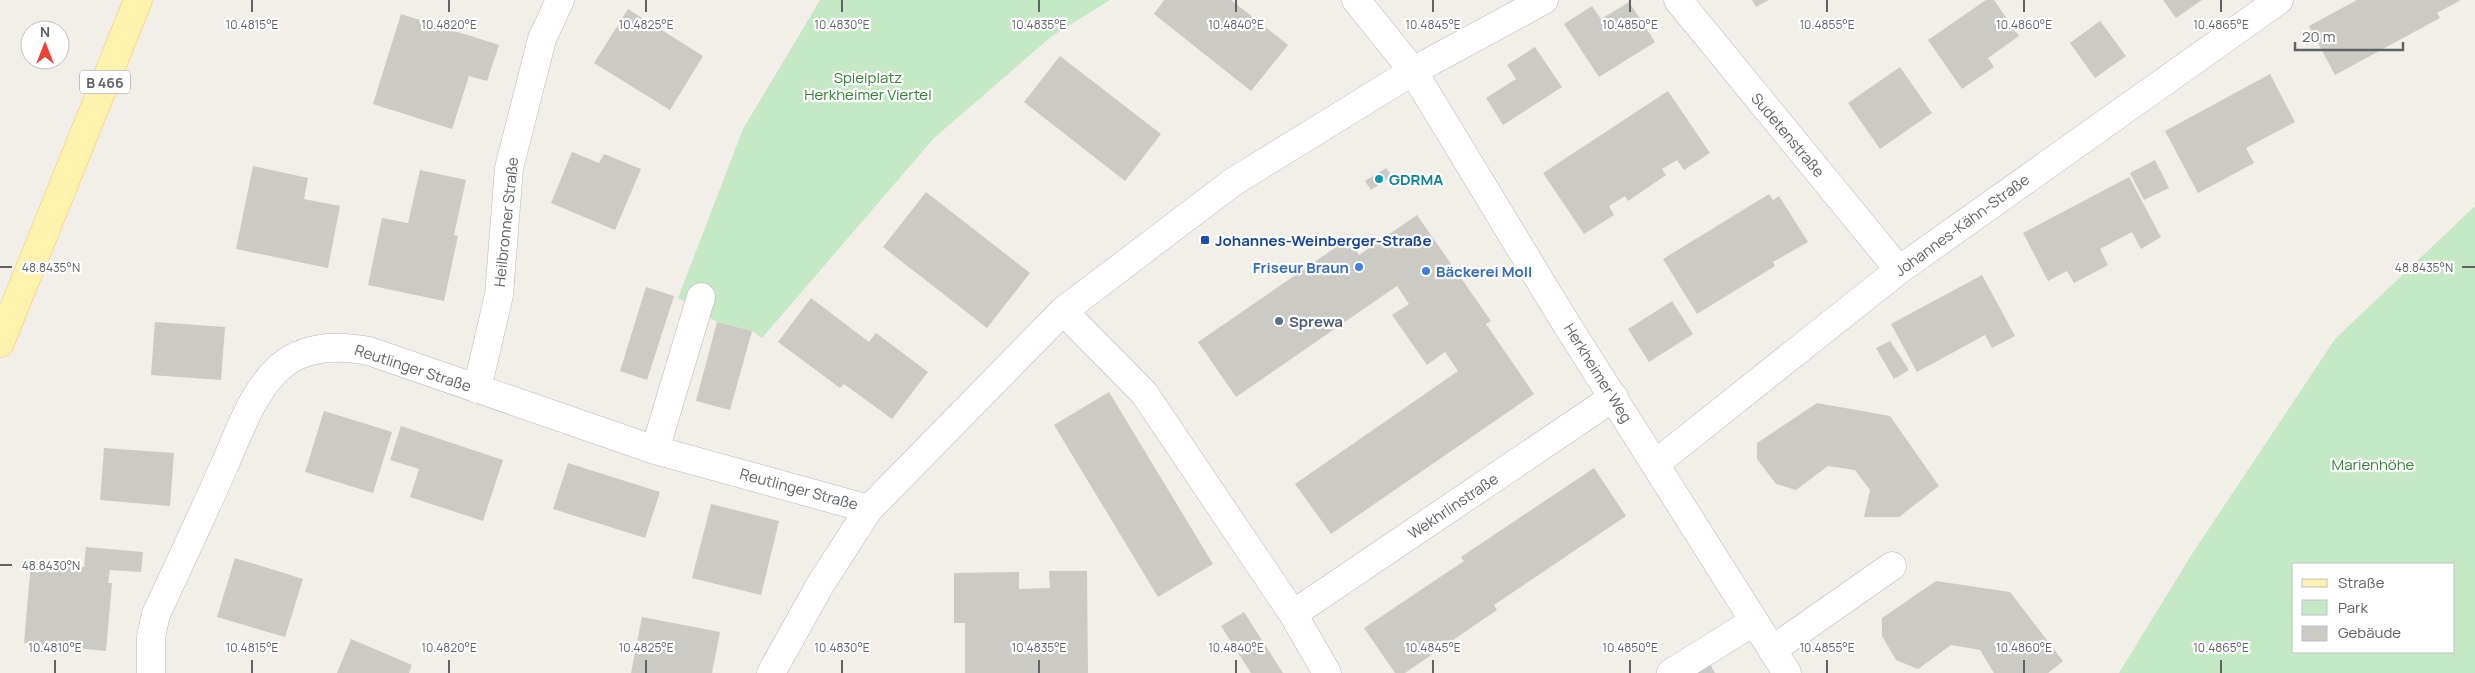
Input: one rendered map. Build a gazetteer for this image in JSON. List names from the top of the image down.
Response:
{
  "streets": {
    "main road": ["B 466"],
    "street": [
      "Sudetenstraße",
      "Heilbronner Straße",
      "Johannes-Kähn-Straße",
      "Reutlinger Straße",
      "Herkheimer Weg",
      "Wekhrlinstraße"
    ]
  },
  "crossings": [
    ["Sudetenstraße", "Johannes-Kähn-Straße"],
    ["Heilbronner Straße", "Reutlinger Straße"],
    ["Johannes-Kähn-Straße", "Herkheimer Weg"],
    ["Herkheimer Weg", "Wekhrlinstraße"]
  ],
  "parks": ["Spielplatz Herkheimer Viertel", "Marienhöhe"],
  "places": {
    "other": [
      "GDRMA",
      "Friseur Braun",
      "Bäckerei Moll",
      "Sprewa"
    ],
    "transit": ["Johannes-Weinberger-Straße"]
  },
  "legend": ["Straße", "Park", "Gebäude"],
  "scale_bar": "20 m",
  "north": "top",
  "coordinates": [
    "10.4815°E",
    "10.4820°E",
    "10.4825°E",
    "10.4830°E",
    "10.4835°E",
    "10.4840°E",
    "10.4845°E",
    "10.4850°E",
    "10.4855°E",
    "10.4860°E",
    "10.4865°E",
    "48.8435°N",
    "48.8430°N",
    "10.4810°E"
  ]
}
